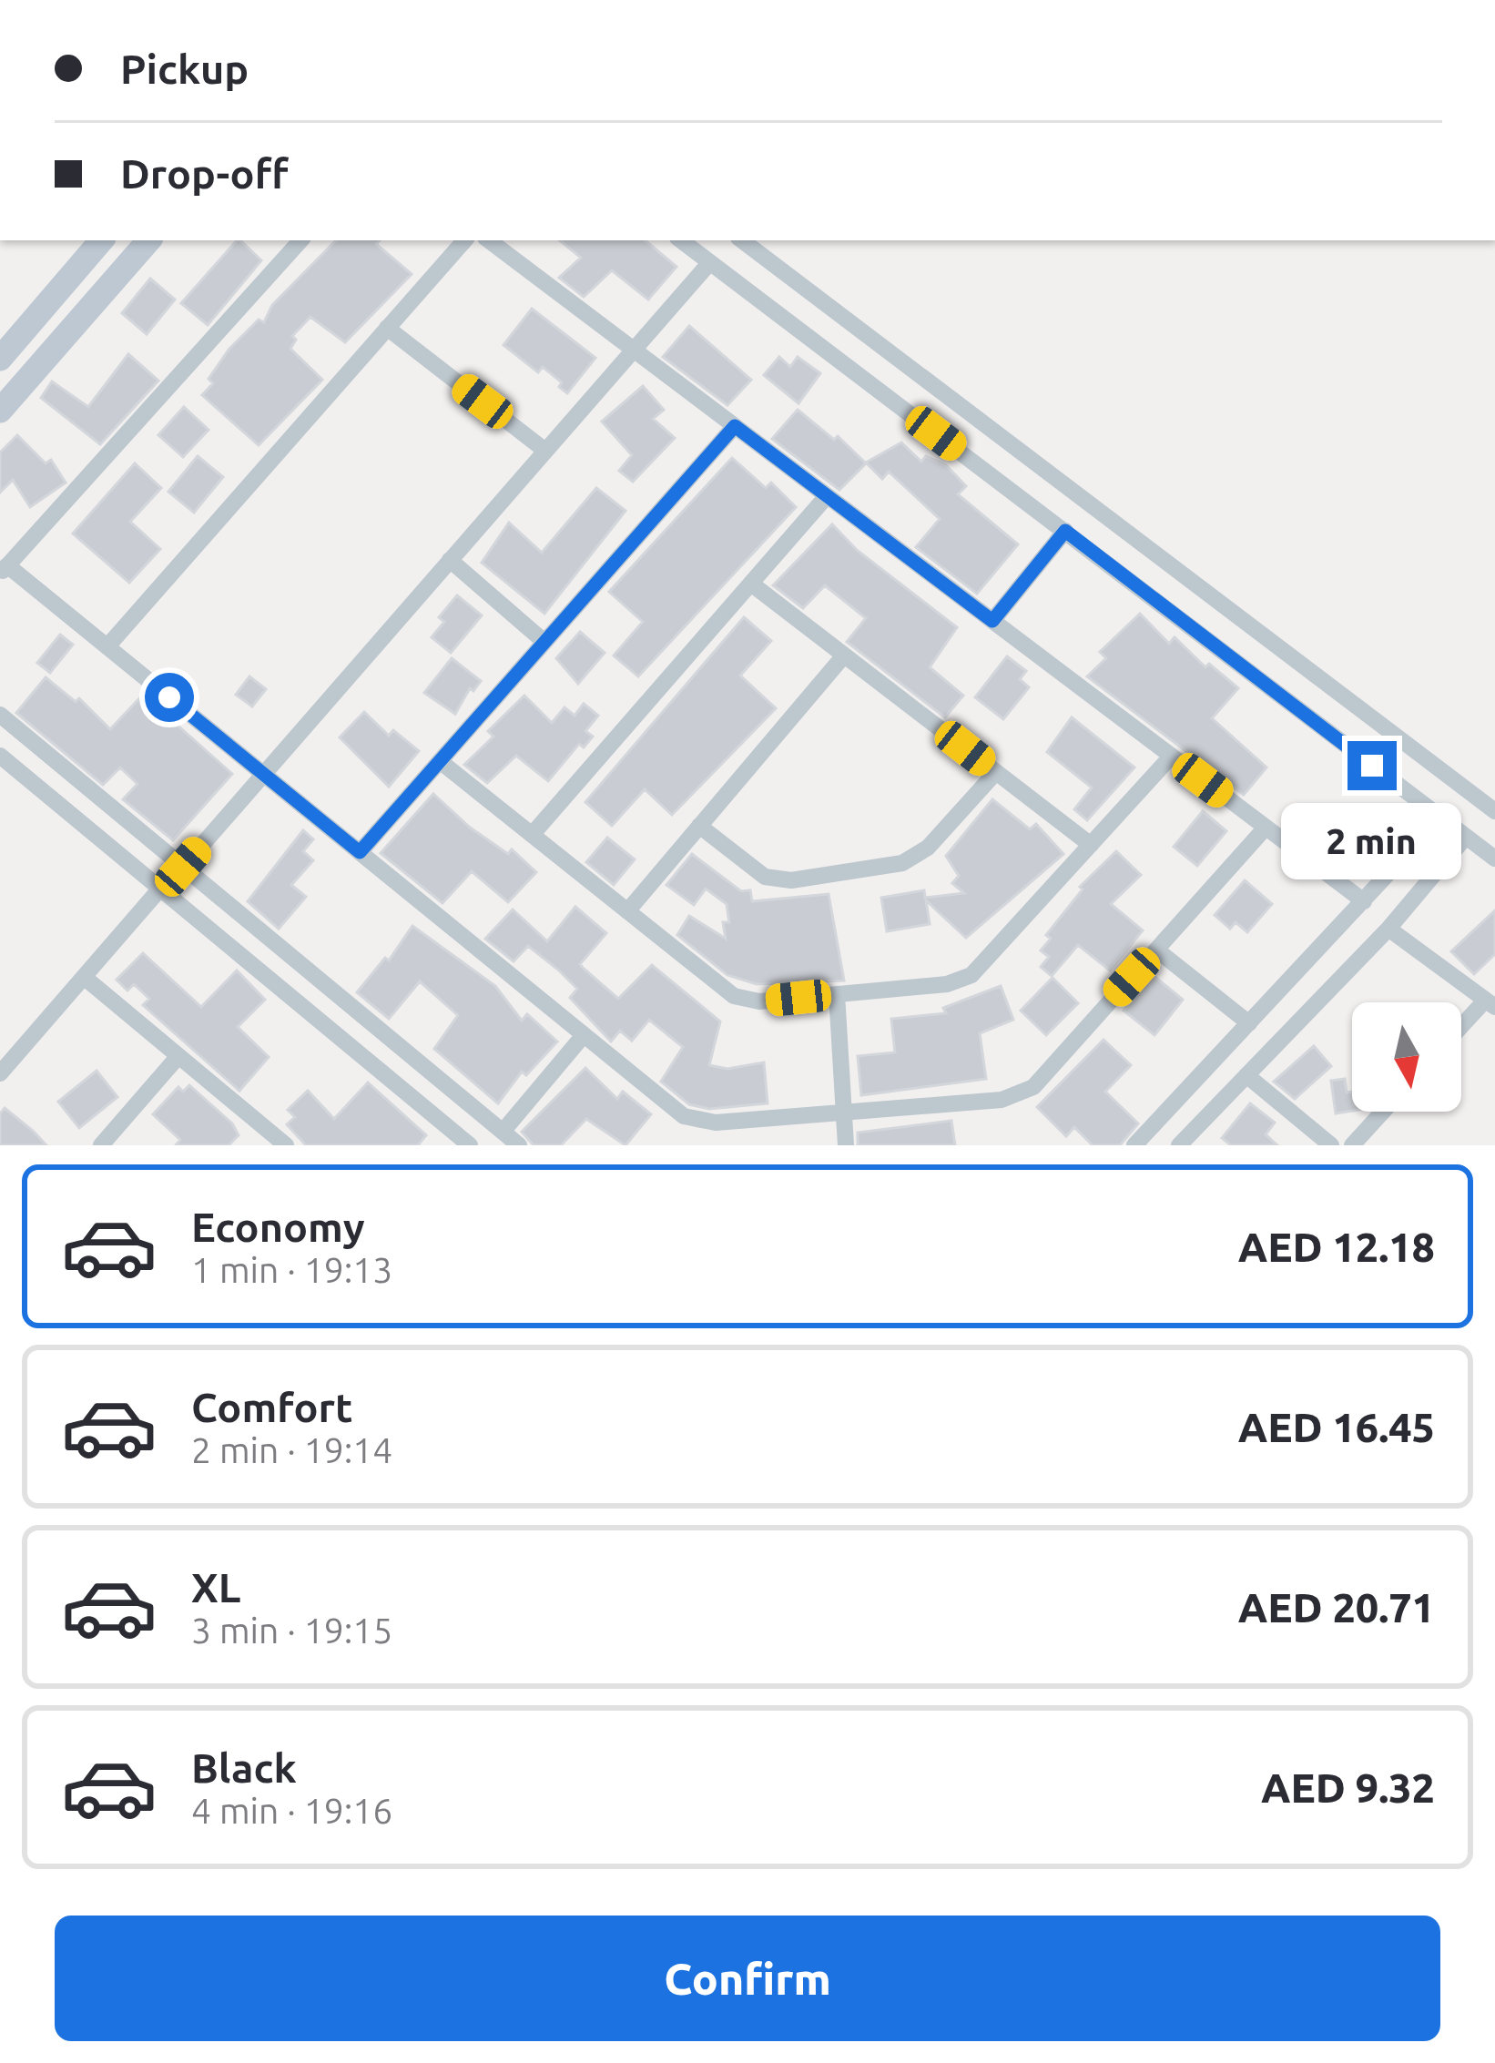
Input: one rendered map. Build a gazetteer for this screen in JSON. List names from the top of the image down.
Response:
{
  "north": "bottom",
  "page": {
    "banner": ["Pickup", "Drop-off"],
    "bubble": "2 min",
    "list": [
      {
        "name": "Economy",
        "note": "1 min · 19:13",
        "value": "AED 12.18"
      },
      {
        "name": "Comfort",
        "note": "2 min · 19:14",
        "value": "AED 16.45"
      },
      {
        "name": "XL",
        "note": "3 min · 19:15",
        "value": "AED 20.71"
      },
      {
        "name": "Black",
        "note": "4 min · 19:16",
        "value": "AED 9.32"
      }
    ],
    "buttons": "Confirm"
  }
}
